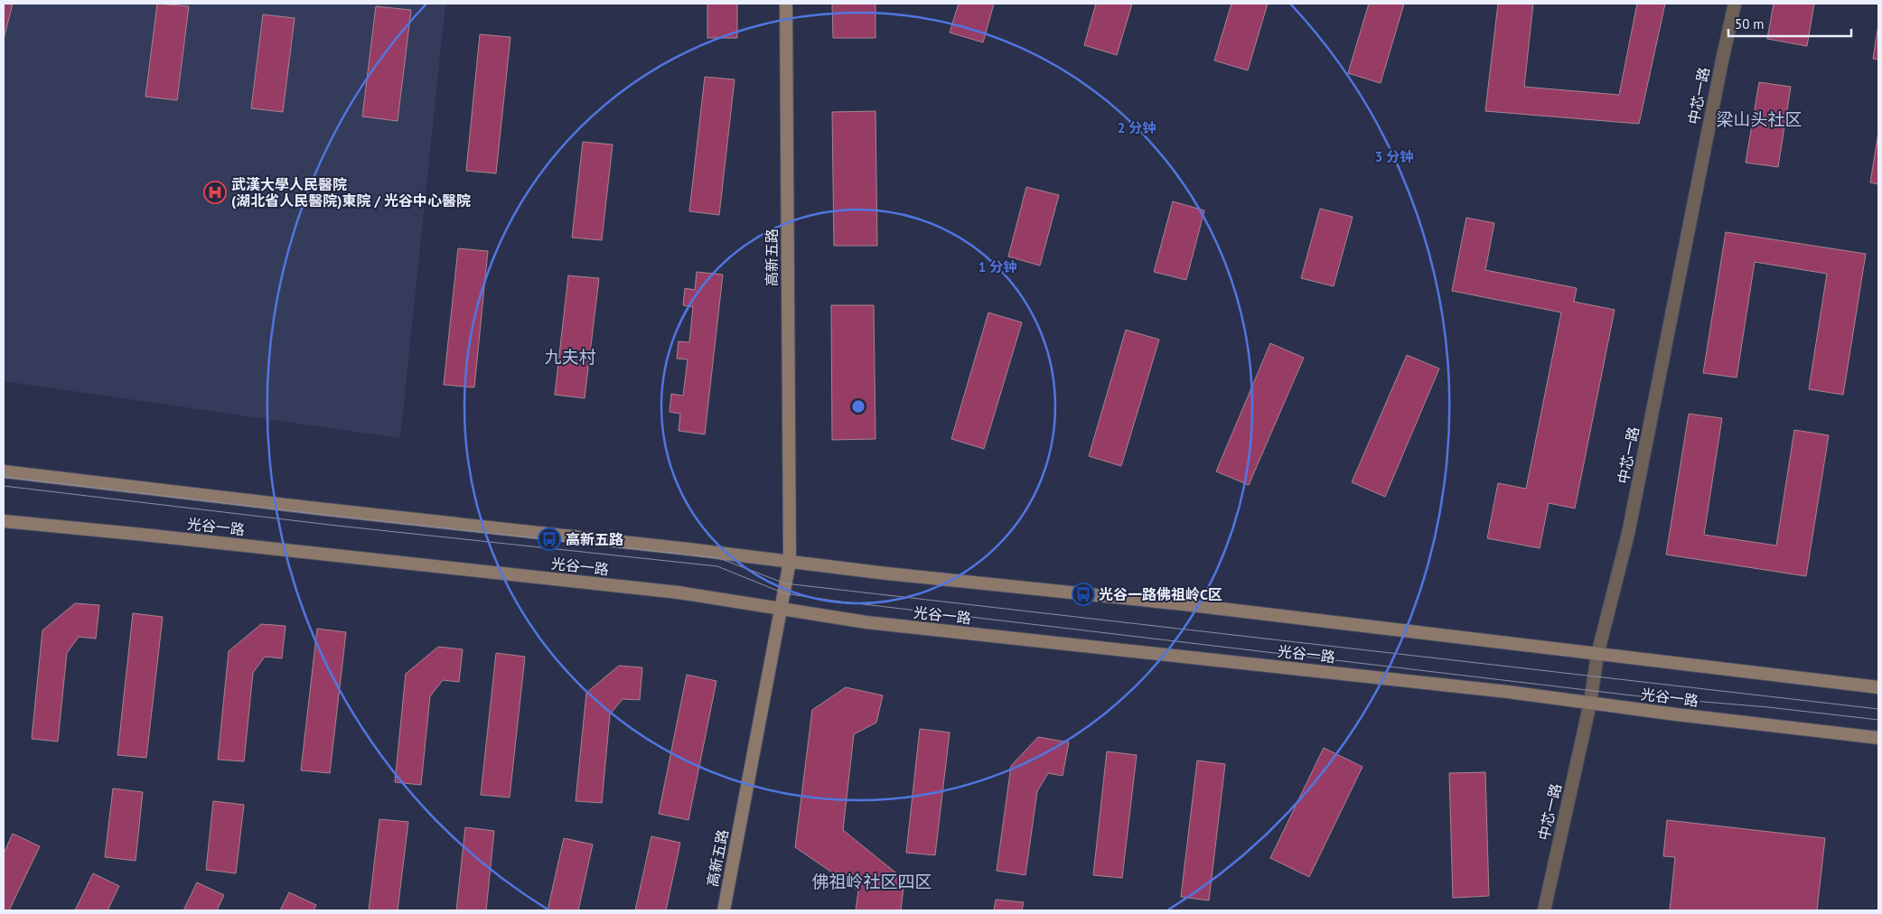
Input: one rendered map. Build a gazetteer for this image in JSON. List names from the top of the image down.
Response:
{
  "streets": {
    "main road": ["高新五路", "光谷一路"],
    "street": ["中芯一路"]
  },
  "crossings": [
    ["中芯一路", "光谷一路"],
    ["高新五路", "光谷一路"]
  ],
  "districts": ["梁山头社区", "九夫村", "佛祖岭社区四区"],
  "places": {
    "hospital": ["武漢大學人民醫院 (湖北省人民醫院)東院 / 光谷中心醫院"],
    "bus stop": ["高新五路", "光谷一路佛祖岭C区"]
  },
  "scale_bar": "50 m",
  "rings": ["2 分钟", "3 分钟", "1 分钟"]
}
